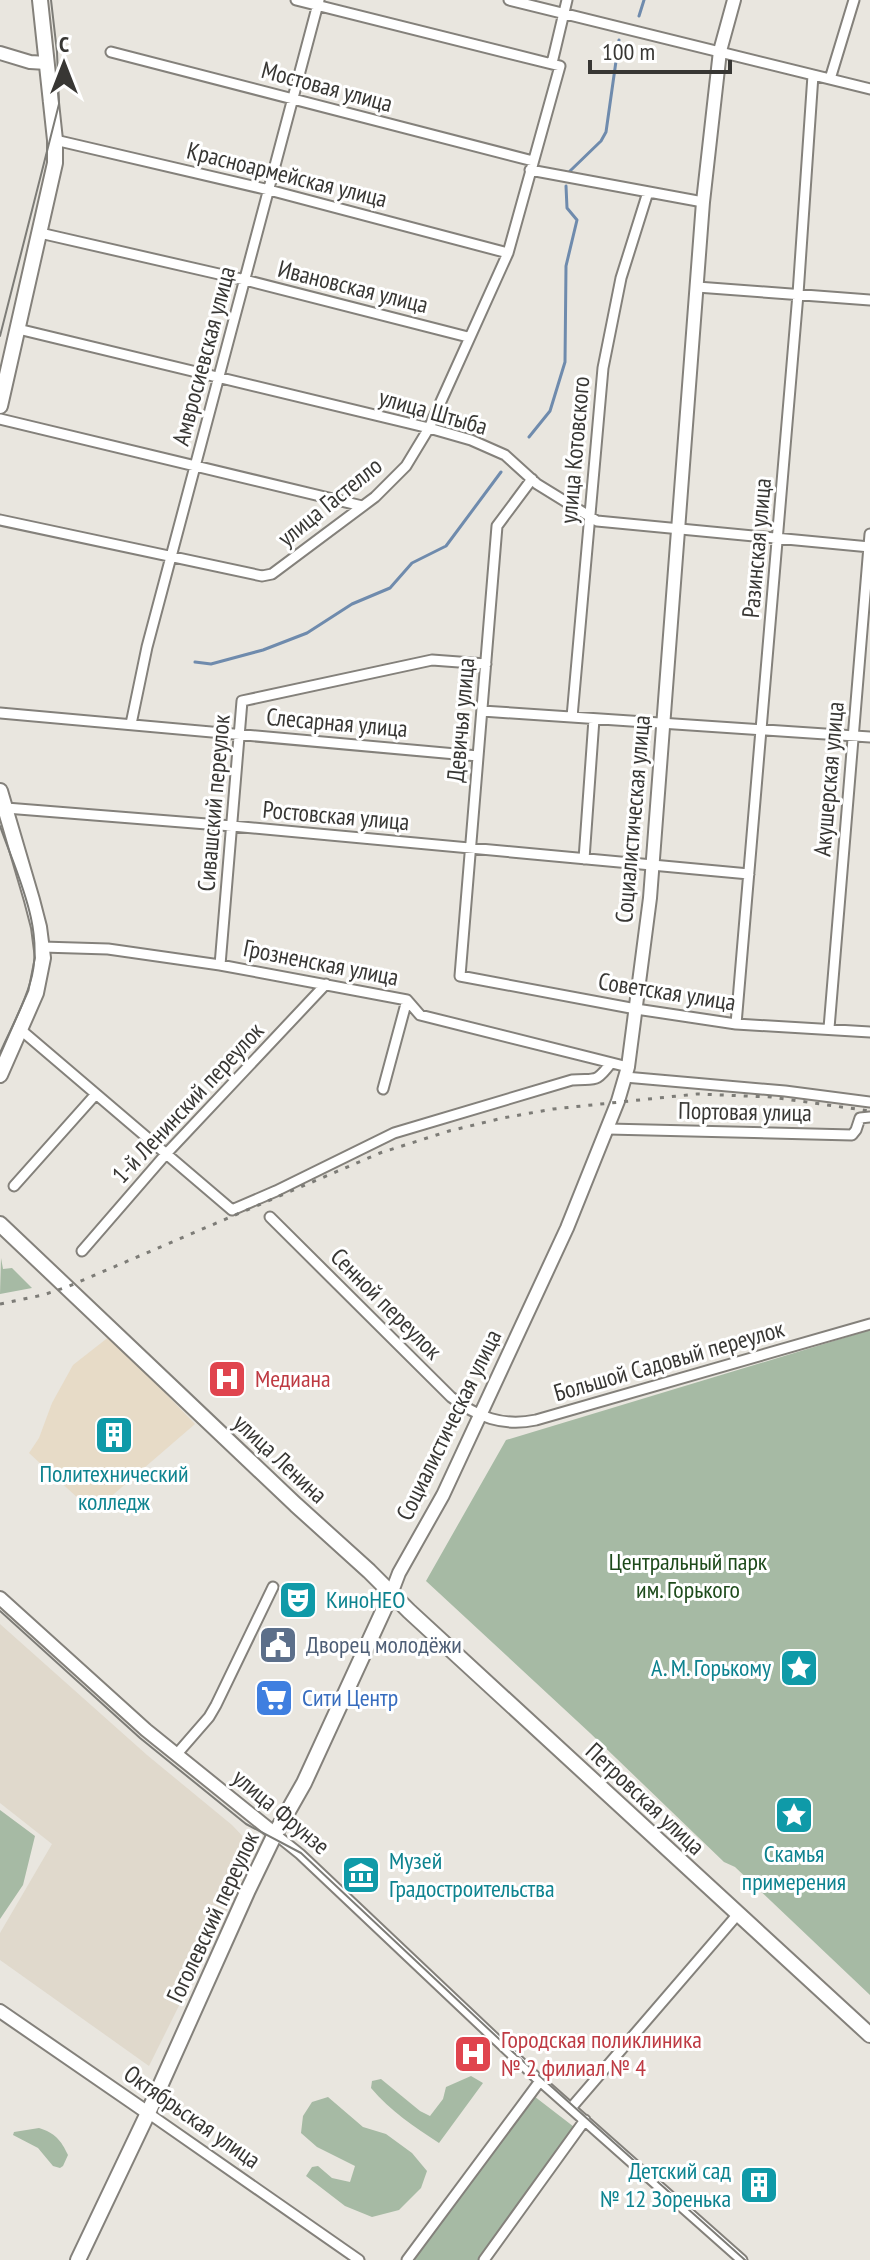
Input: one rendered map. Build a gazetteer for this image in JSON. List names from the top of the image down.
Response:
{
  "streets": {
    "main road": ["улица Ленина", "Петровская улица", "Гоголевский переулок"],
    "street": [
      "Мостовая улица",
      "Красноармейская улица",
      "Ивановская улица",
      "Амвросиевская улица",
      "улица Штыба",
      "улица Котовского",
      "улица Гастелло",
      "Разинская улица",
      "Девичья улица",
      "Слесарная улица",
      "Акушерская улица",
      "Сивашский переулок",
      "Ростовская улица",
      "Социалистическая улица",
      "Грозненская улица",
      "Советская улица",
      "1-й Ленинский переулок",
      "Портовая улица",
      "Сенной переулок",
      "Большой Садовый переулок",
      "улица Фрунзе",
      "Октябрьская улица"
    ]
  },
  "crossings": [
    ["Мостовая улица", "Амвросиевская улица"],
    ["Мостовая улица", "улица Котовского"],
    ["Мостовая улица", "улица Гастелло"],
    ["Мостовая улица", "Социалистическая улица"],
    ["Красноармейская улица", "Амвросиевская улица"],
    ["Красноармейская улица", "улица Гастелло"],
    ["Ивановская улица", "Амвросиевская улица"],
    ["Ивановская улица", "улица Гастелло"],
    ["Амвросиевская улица", "улица Штыба"],
    ["Амвросиевская улица", "улица Гастелло"],
    ["Амвросиевская улица", "Слесарная улица"],
    ["улица Штыба", "улица Котовского"],
    ["улица Штыба", "улица Гастелло"],
    ["улица Штыба", "Разинская улица"],
    ["улица Штыба", "Девичья улица"],
    ["улица Штыба", "Акушерская улица"],
    ["улица Штыба", "Социалистическая улица"],
    ["Разинская улица", "Ростовская улица"],
    ["Разинская улица", "Советская улица"],
    ["Девичья улица", "Слесарная улица"],
    ["Девичья улица", "Сивашский переулок"],
    ["Девичья улица", "Ростовская улица"],
    ["Девичья улица", "Советская улица"],
    ["Слесарная улица", "Сивашский переулок"],
    ["Акушерская улица", "Советская улица"],
    ["Сивашский переулок", "Ростовская улица"],
    ["Сивашский переулок", "Грозненская улица"],
    ["Ростовская улица", "Социалистическая улица"],
    ["Социалистическая улица", "Грозненская улица"],
    ["Социалистическая улица", "Советская улица"],
    ["Социалистическая улица", "Портовая улица"],
    ["Социалистическая улица", "Сенной переулок"],
    ["Социалистическая улица", "Большой Садовый переулок"],
    ["Социалистическая улица", "улица Ленина"],
    ["Социалистическая улица", "Петровская улица"],
    ["Социалистическая улица", "Гоголевский переулок"],
    ["Грозненская улица", "1-й Ленинский переулок"],
    ["Грозненская улица", "Портовая улица"],
    ["Сенной переулок", "Большой Садовый переулок"],
    ["улица Ленина", "Петровская улица"],
    ["улица Ленина", "Гоголевский переулок"],
    ["Петровская улица", "Гоголевский переулок"],
    ["улица Фрунзе", "Гоголевский переулок"],
    ["Гоголевский переулок", "Октябрьская улица"]
  ],
  "parks": ["Центральный парк им. Горького"],
  "places": {
    "hospital": ["Медиана", "Городская поликлиника № 2 филиал № 4"],
    "building": ["Политехнический колледж", "Детский сад № 12 Зоренька"],
    "theatre": ["КиноНЕО"],
    "public building": ["Дворец молодёжи"],
    "place": ["А. М. Горькому", "Скамья примерения"],
    "supermarket": ["Сити Центр"],
    "museum": ["Музей Градостроительства"]
  },
  "scale_bar": "100 m",
  "north": "top"
}
